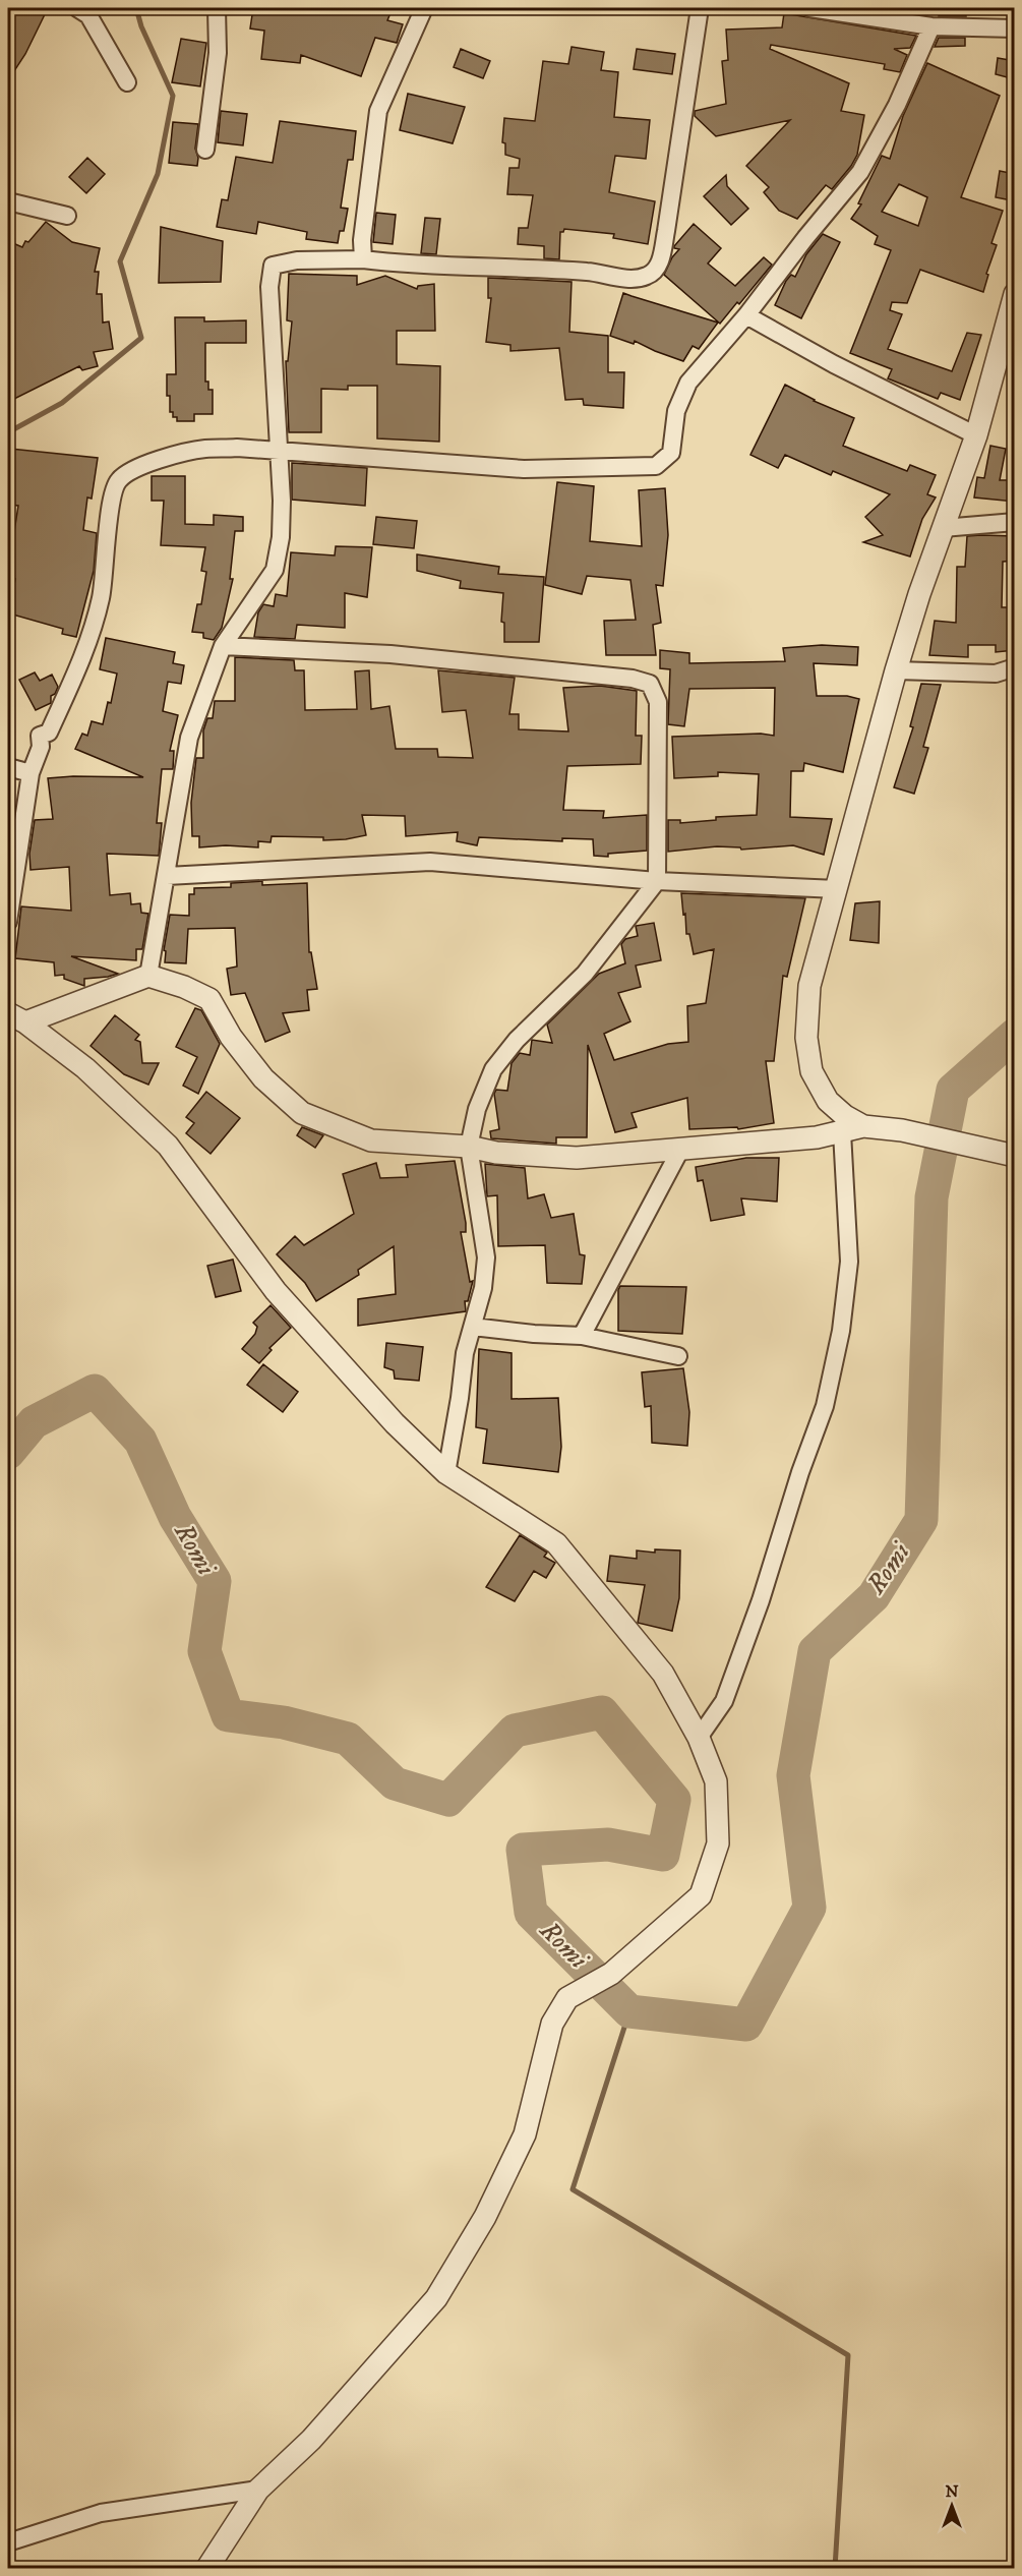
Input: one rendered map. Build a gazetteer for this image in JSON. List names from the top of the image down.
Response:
{
  "water": ["Romi"],
  "north": "top"
}
